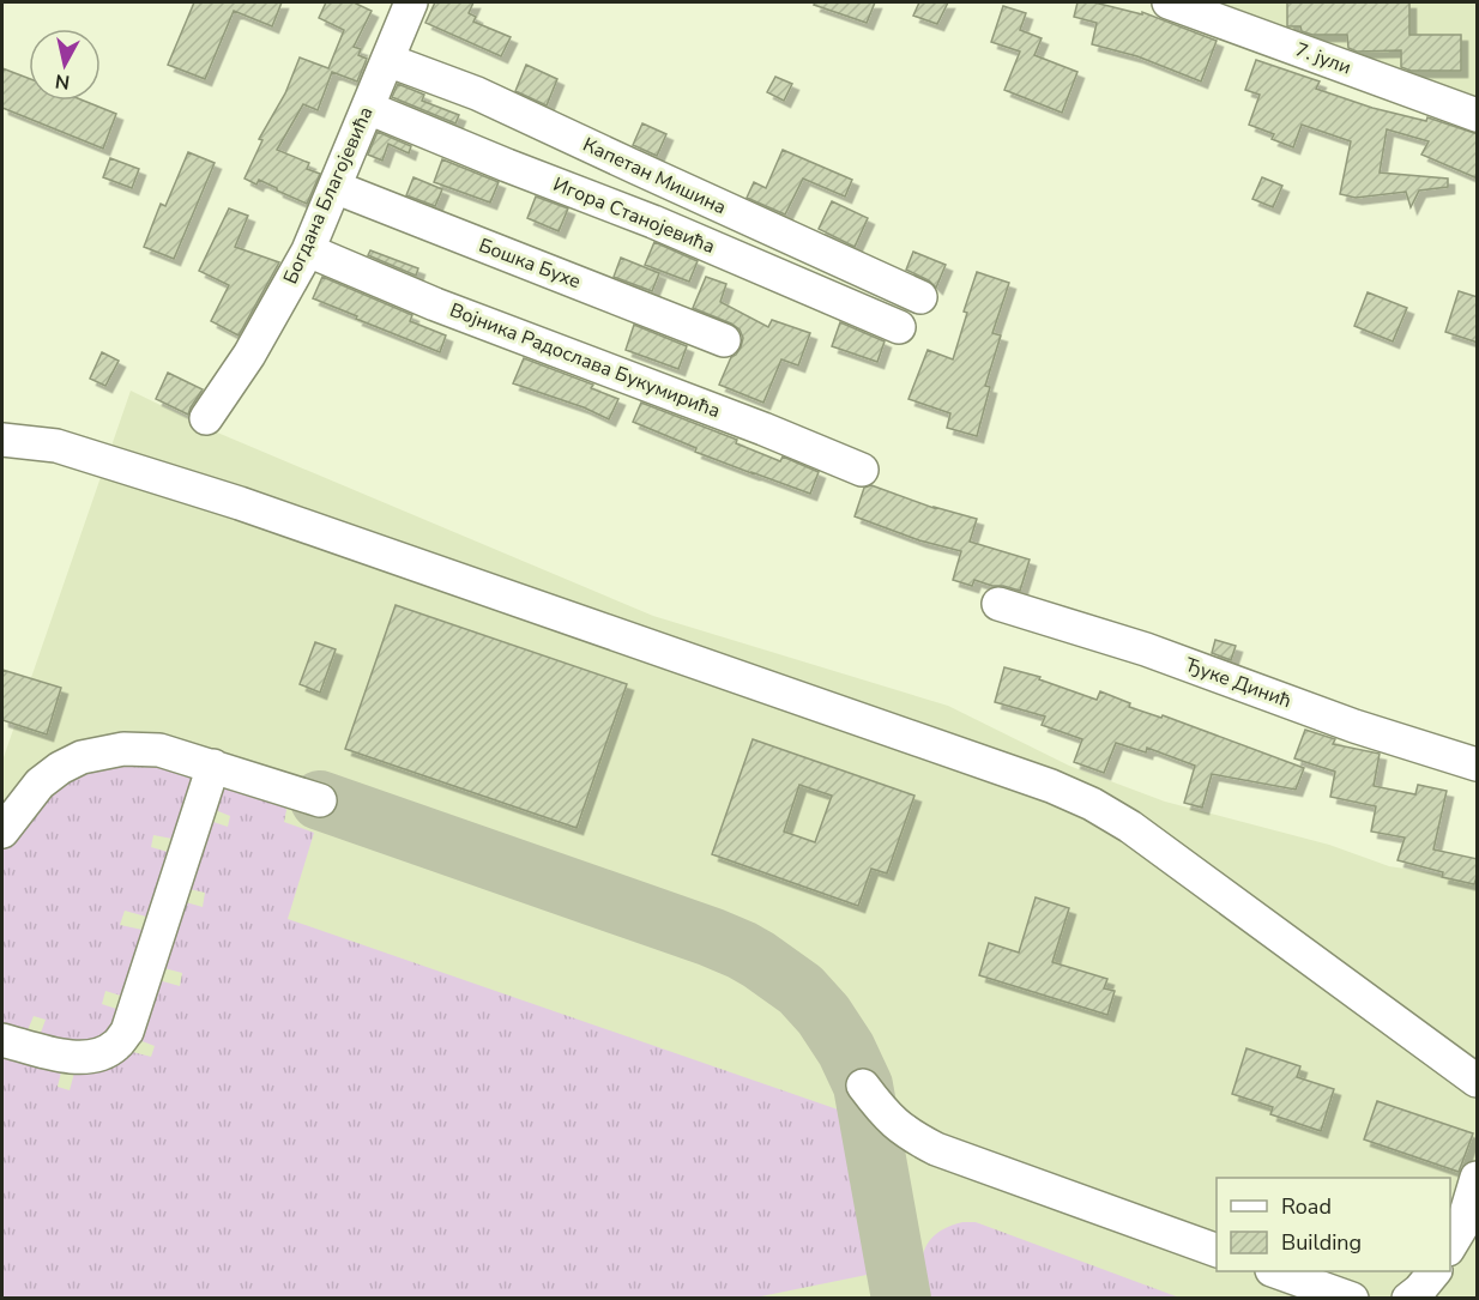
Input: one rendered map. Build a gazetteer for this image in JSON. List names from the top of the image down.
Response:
{
  "streets": {
    "street": [
      "7. јули",
      "Капетан Мишина",
      "Богдана Благојевића",
      "Игора Станојевића",
      "Бошка Бухе",
      "Војника Радослава Букумирића",
      "Ђуке Динић"
    ]
  },
  "crossings": [
    ["Капетан Мишина", "Богдана Благојевића"],
    ["Богдана Благојевића", "Игора Станојевића"],
    ["Богдана Благојевића", "Бошка Бухе"],
    ["Богдана Благојевића", "Војника Радослава Букумирића"]
  ],
  "legend": ["Road", "Building"],
  "north": "bottom"
}
